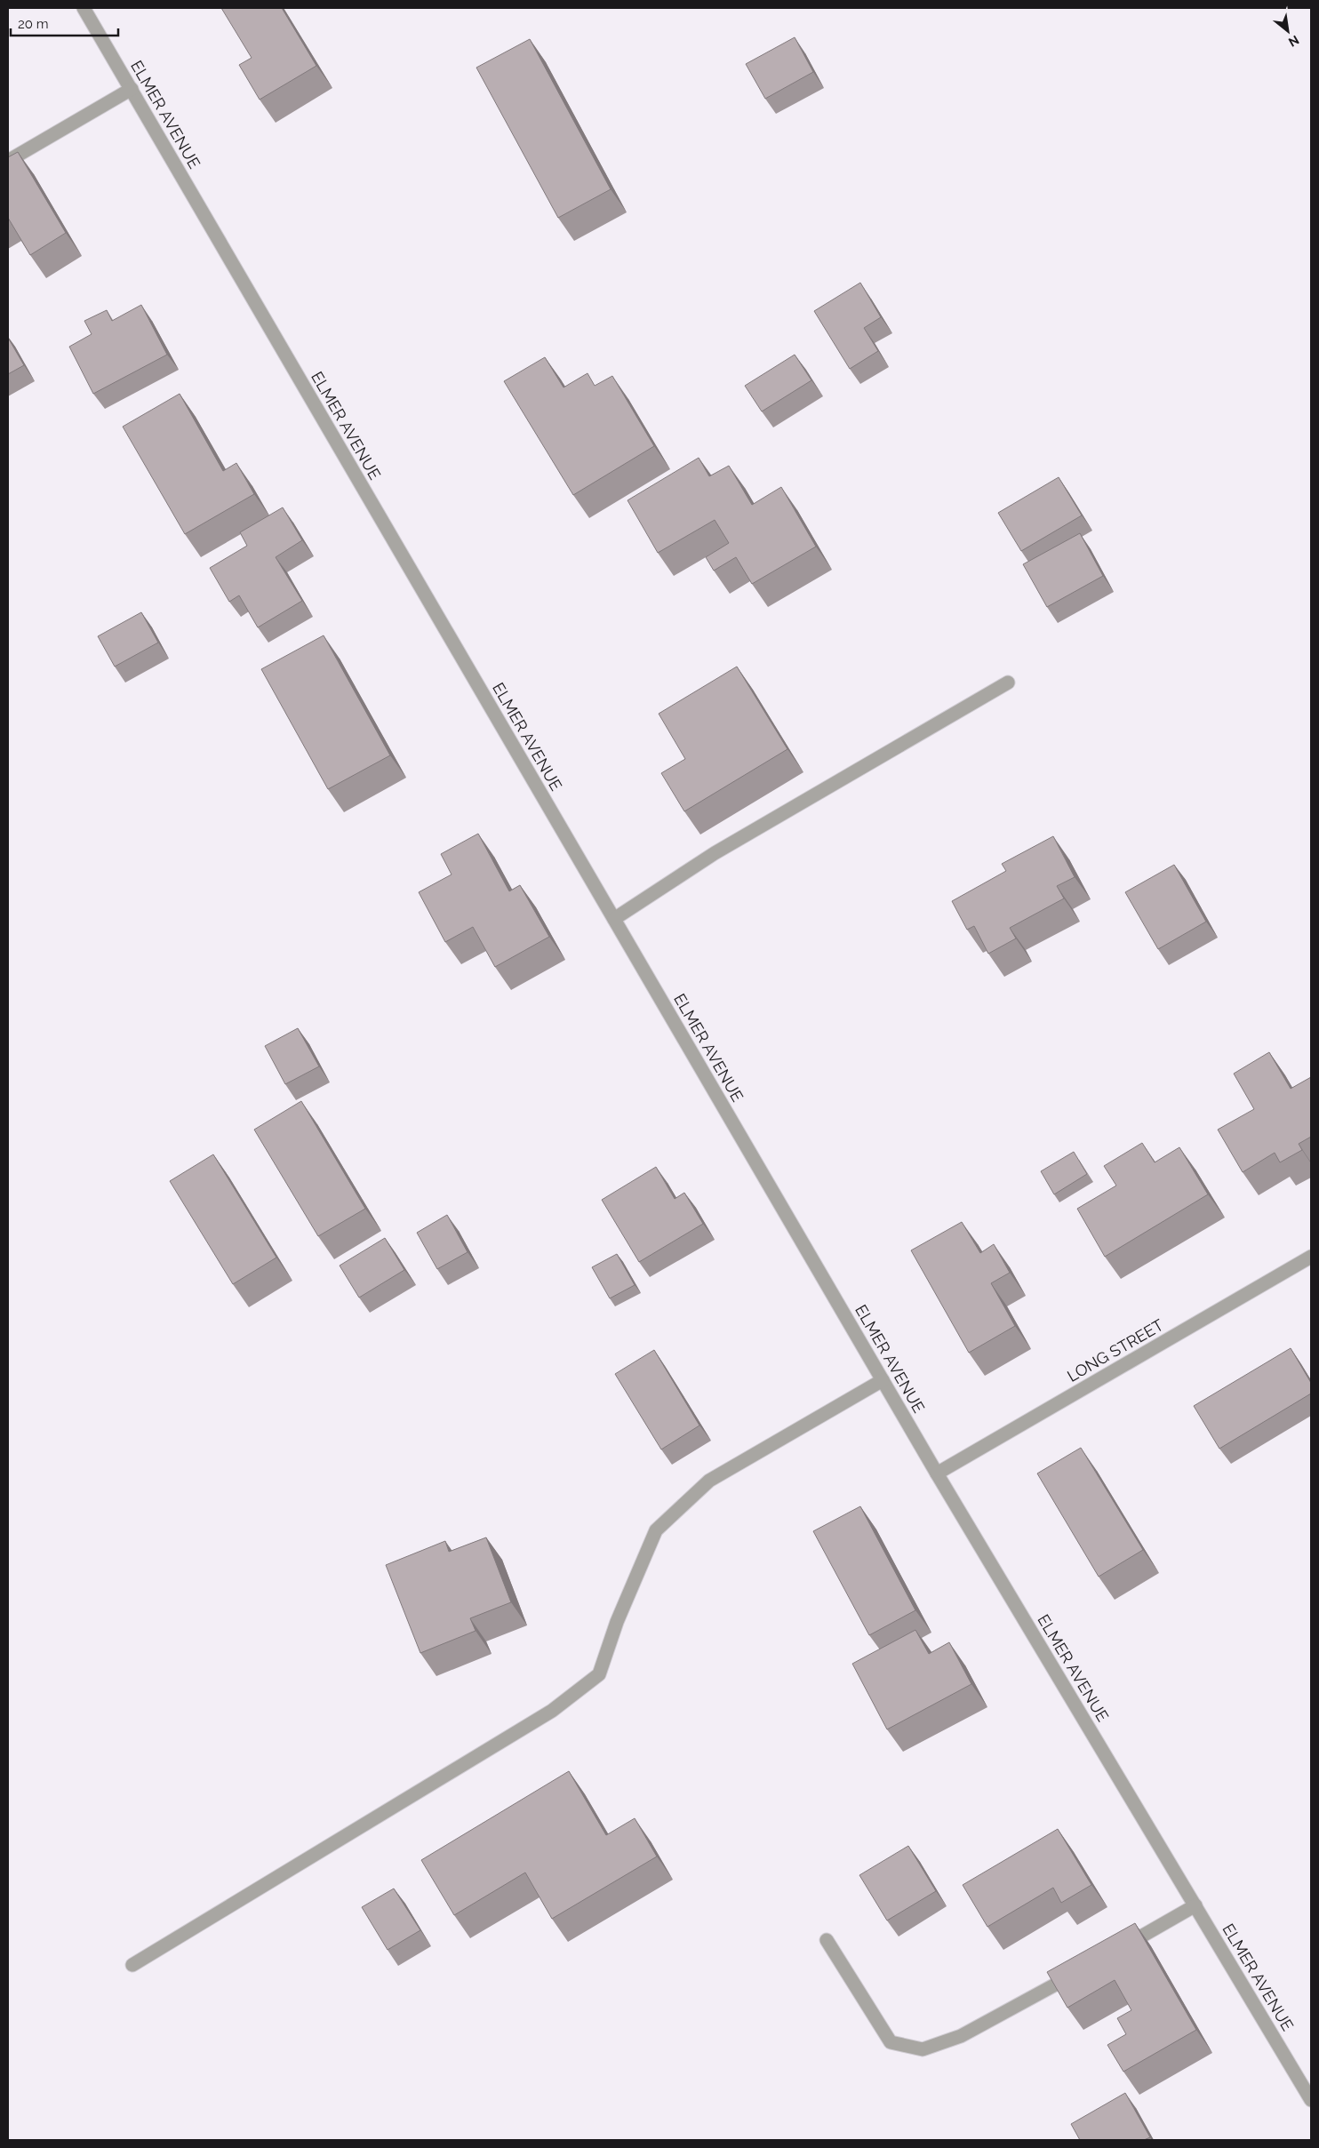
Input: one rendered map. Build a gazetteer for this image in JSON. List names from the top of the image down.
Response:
{
  "streets": {
    "street": ["ELMER AVENUE", "LONG STREET"]
  },
  "crossings": [
    ["ELMER AVENUE", "LONG STREET"]
  ],
  "scale_bar": "20 m",
  "north": "bottom right"
}
